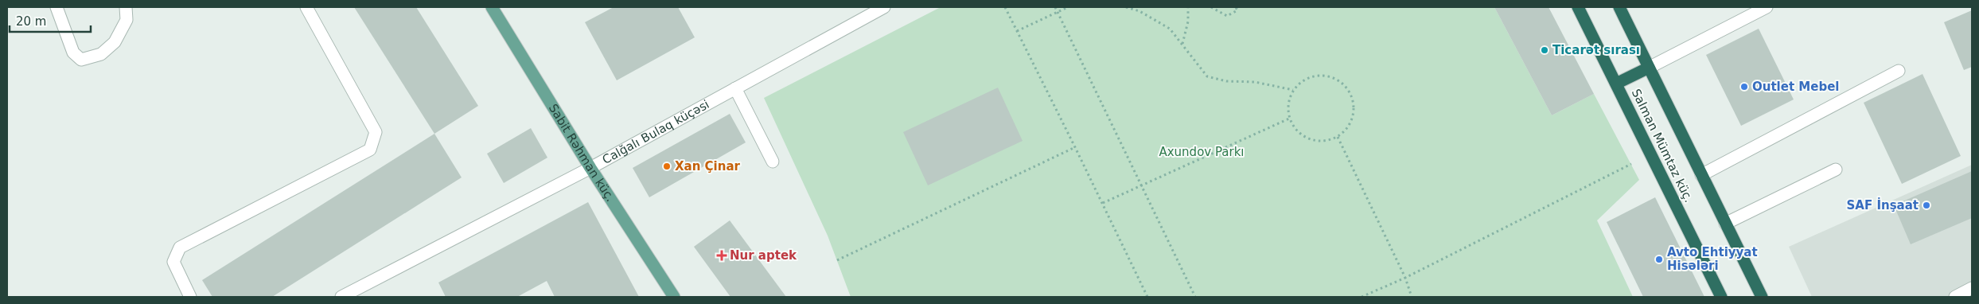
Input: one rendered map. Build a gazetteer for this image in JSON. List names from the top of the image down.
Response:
{
  "streets": {
    "highway": ["Salman Mümtaz küç."],
    "main road": ["Sabit Rəhman küç."],
    "street": ["Calğalı Bulaq küçəsi"]
  },
  "crossings": [
    ["Calğalı Bulaq küçəsi", "Sabit Rəhman küç."]
  ],
  "parks": ["Axundov Parkı"],
  "places": {
    "other": [
      "Ticarət sırası",
      "Outlet Mebel",
      "Xan Çinar",
      "SAF İnşaat",
      "Avto Ehtiyyat Hisələri"
    ],
    "health": ["Nur aptek"]
  },
  "scale_bar": "20 m"
}
